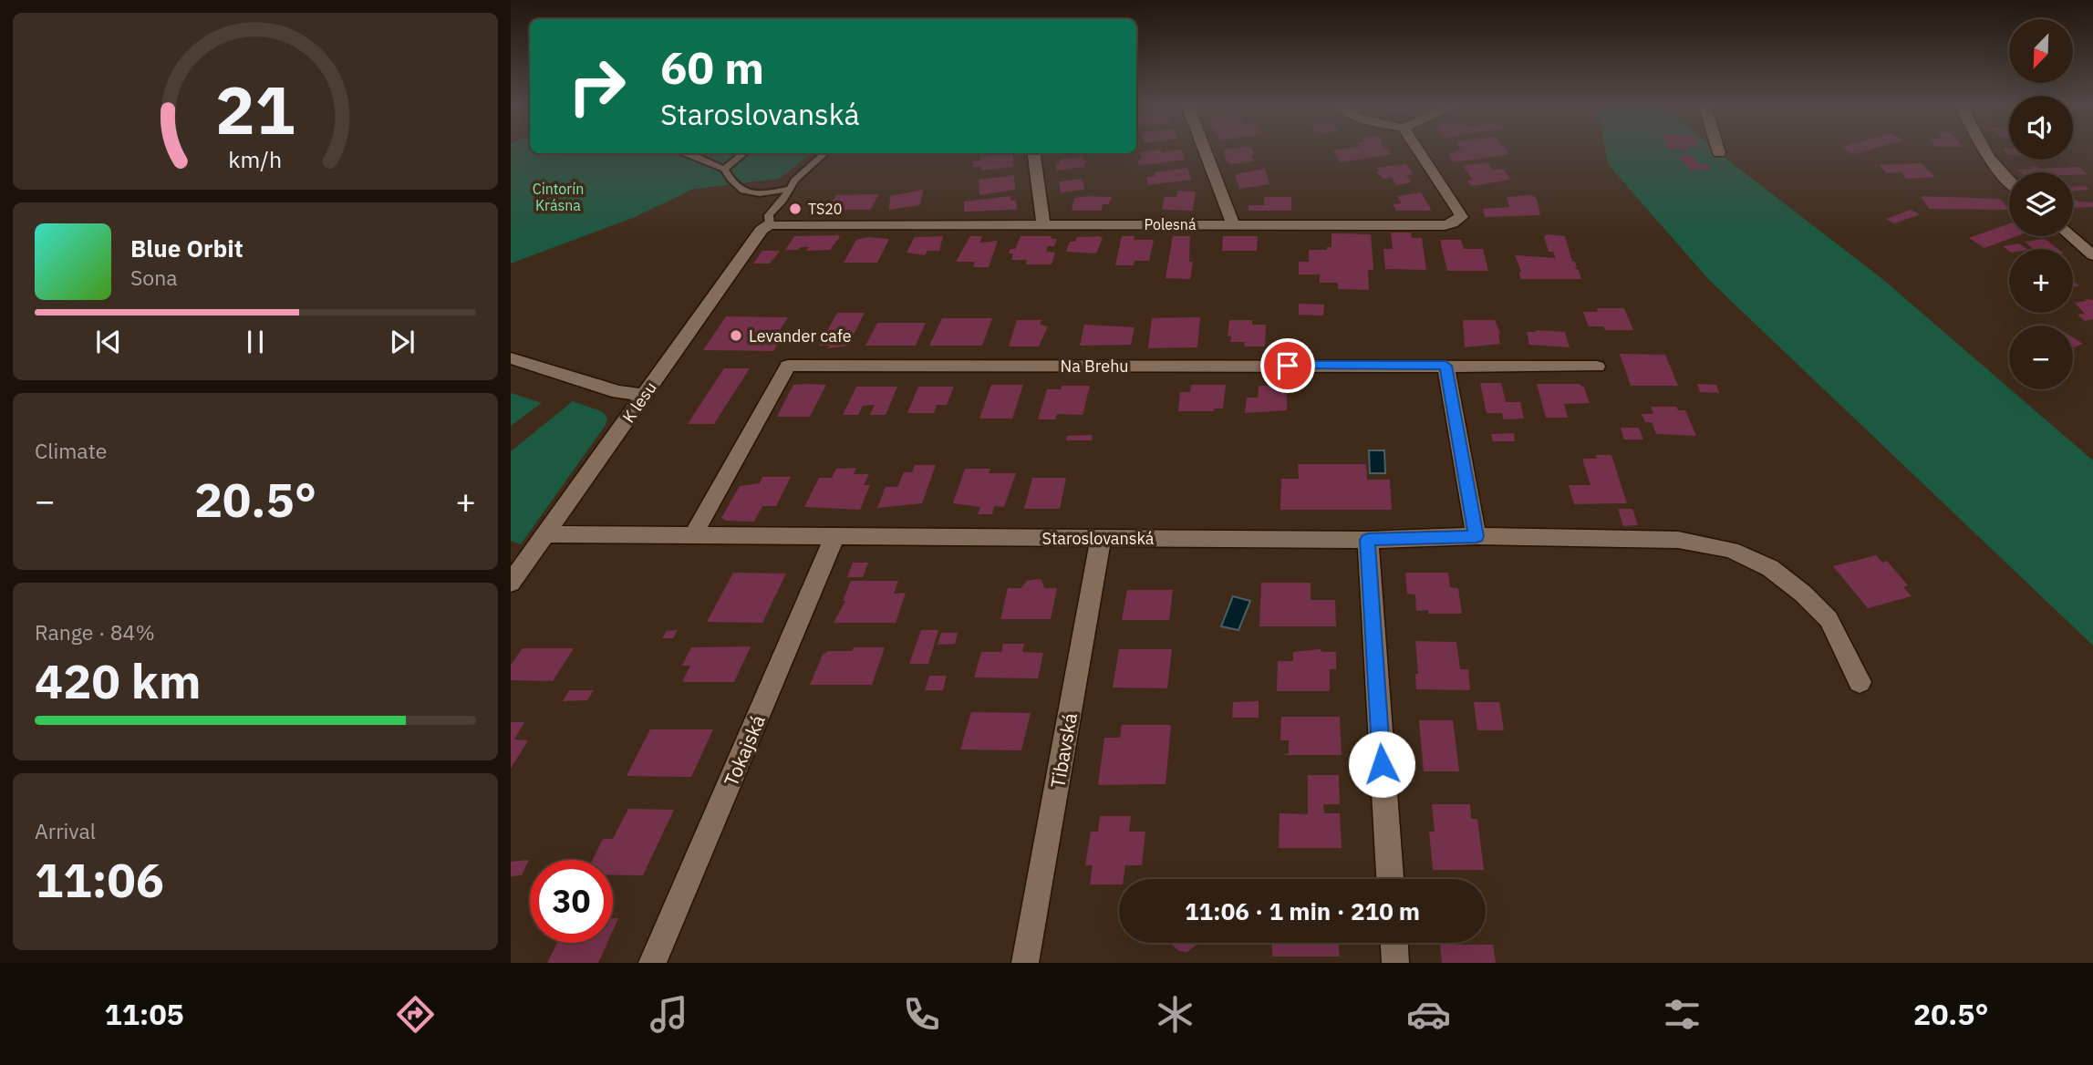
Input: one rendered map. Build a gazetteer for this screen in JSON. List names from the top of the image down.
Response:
{
  "streets": {
    "street": [
      "Polesná",
      "Na Brehu",
      "K lesu",
      "Staroslovanská",
      "Tokajská",
      "Tibavská"
    ]
  },
  "crossings": [
    ["Polesná", "K lesu"],
    ["Na Brehu", "Staroslovanská"],
    ["K lesu", "Staroslovanská"],
    ["Staroslovanská", "Tokajská"],
    ["Staroslovanská", "Tibavská"]
  ],
  "parks": ["Cintorín Krásna"],
  "places": ["TS20", "Levander cafe"],
  "north": "bottom left",
  "page": {
    "map_buttons": ["+", "−"],
    "turn": ["60 m", "Staroslovanská"],
    "song": ["Blue Orbit", "Sona"],
    "tile": [
      "Climate",
      ["Range · 84%", "420 km"],
      ["Arrival", "11:06"]
    ],
    "heat": ["−", "20.5°", "+"],
    "limit": "30",
    "trip": "11:06 · 1 min · 210 m",
    "tabs": ["11:05", "20.5°"],
    "gauge": ["21", "km/h"]
  }
}
